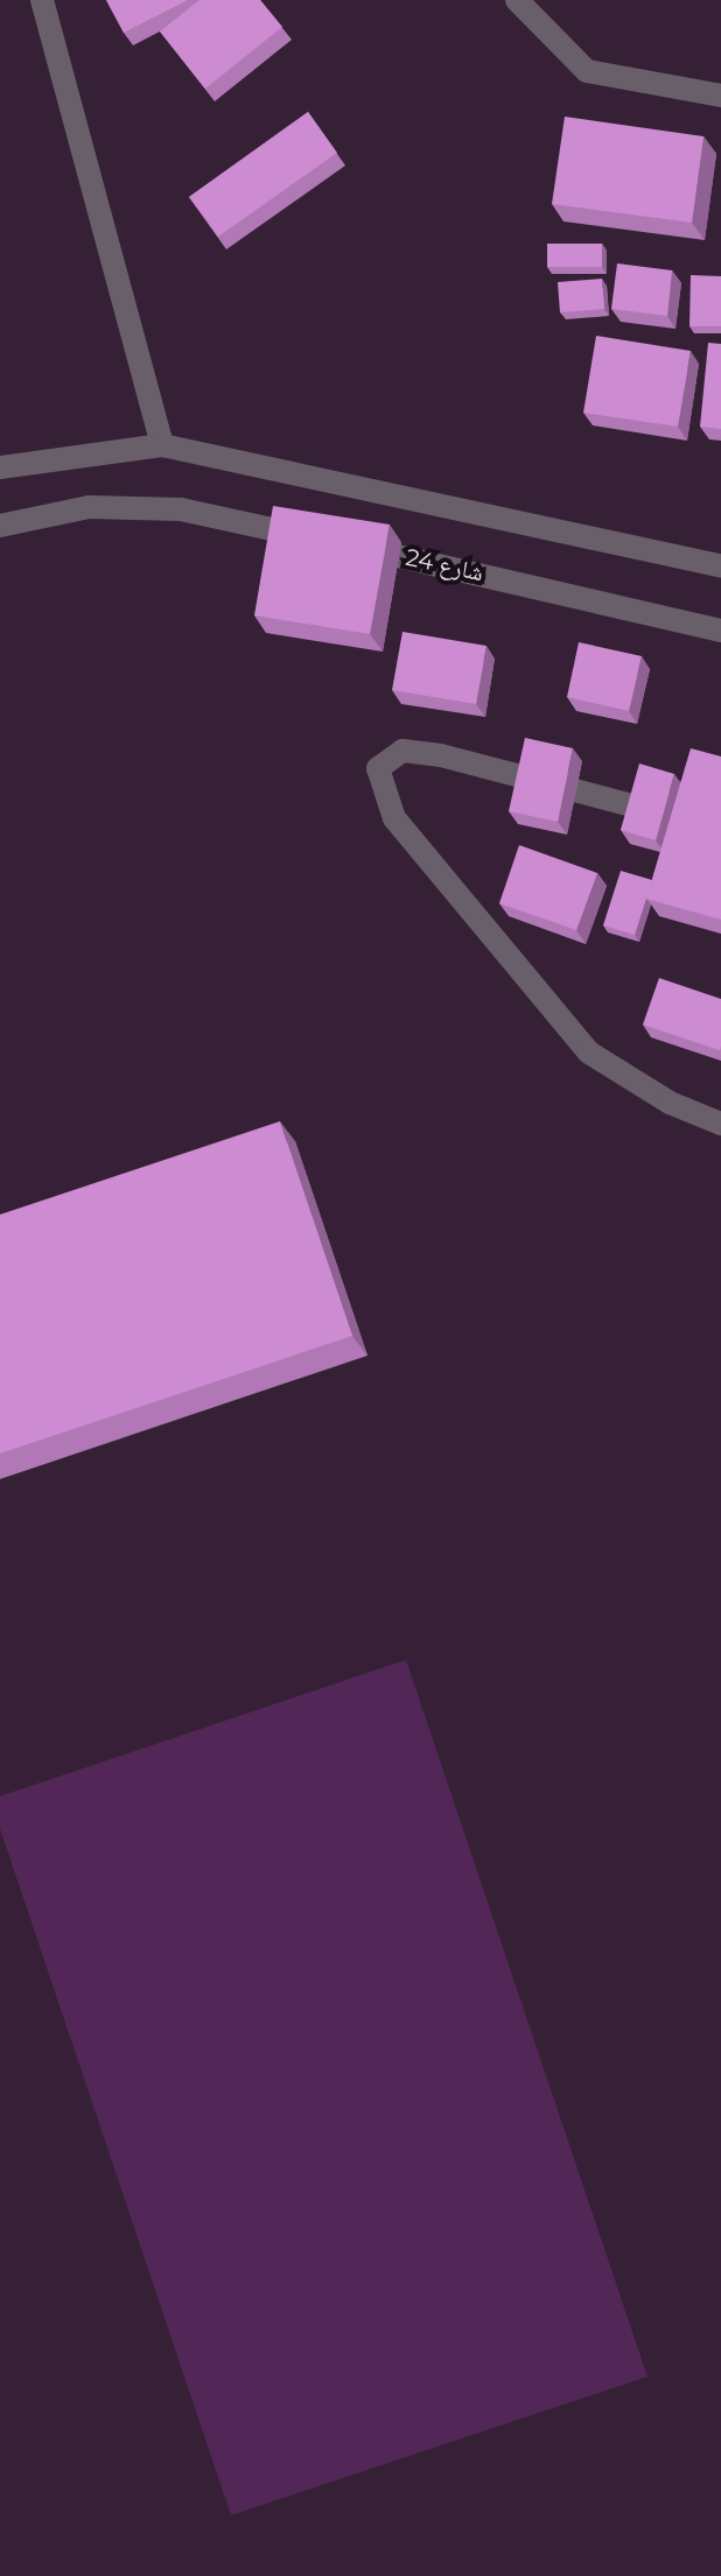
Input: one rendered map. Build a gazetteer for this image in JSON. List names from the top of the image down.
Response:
{
  "streets": {
    "street": ["شارع 24"]
  }
}
